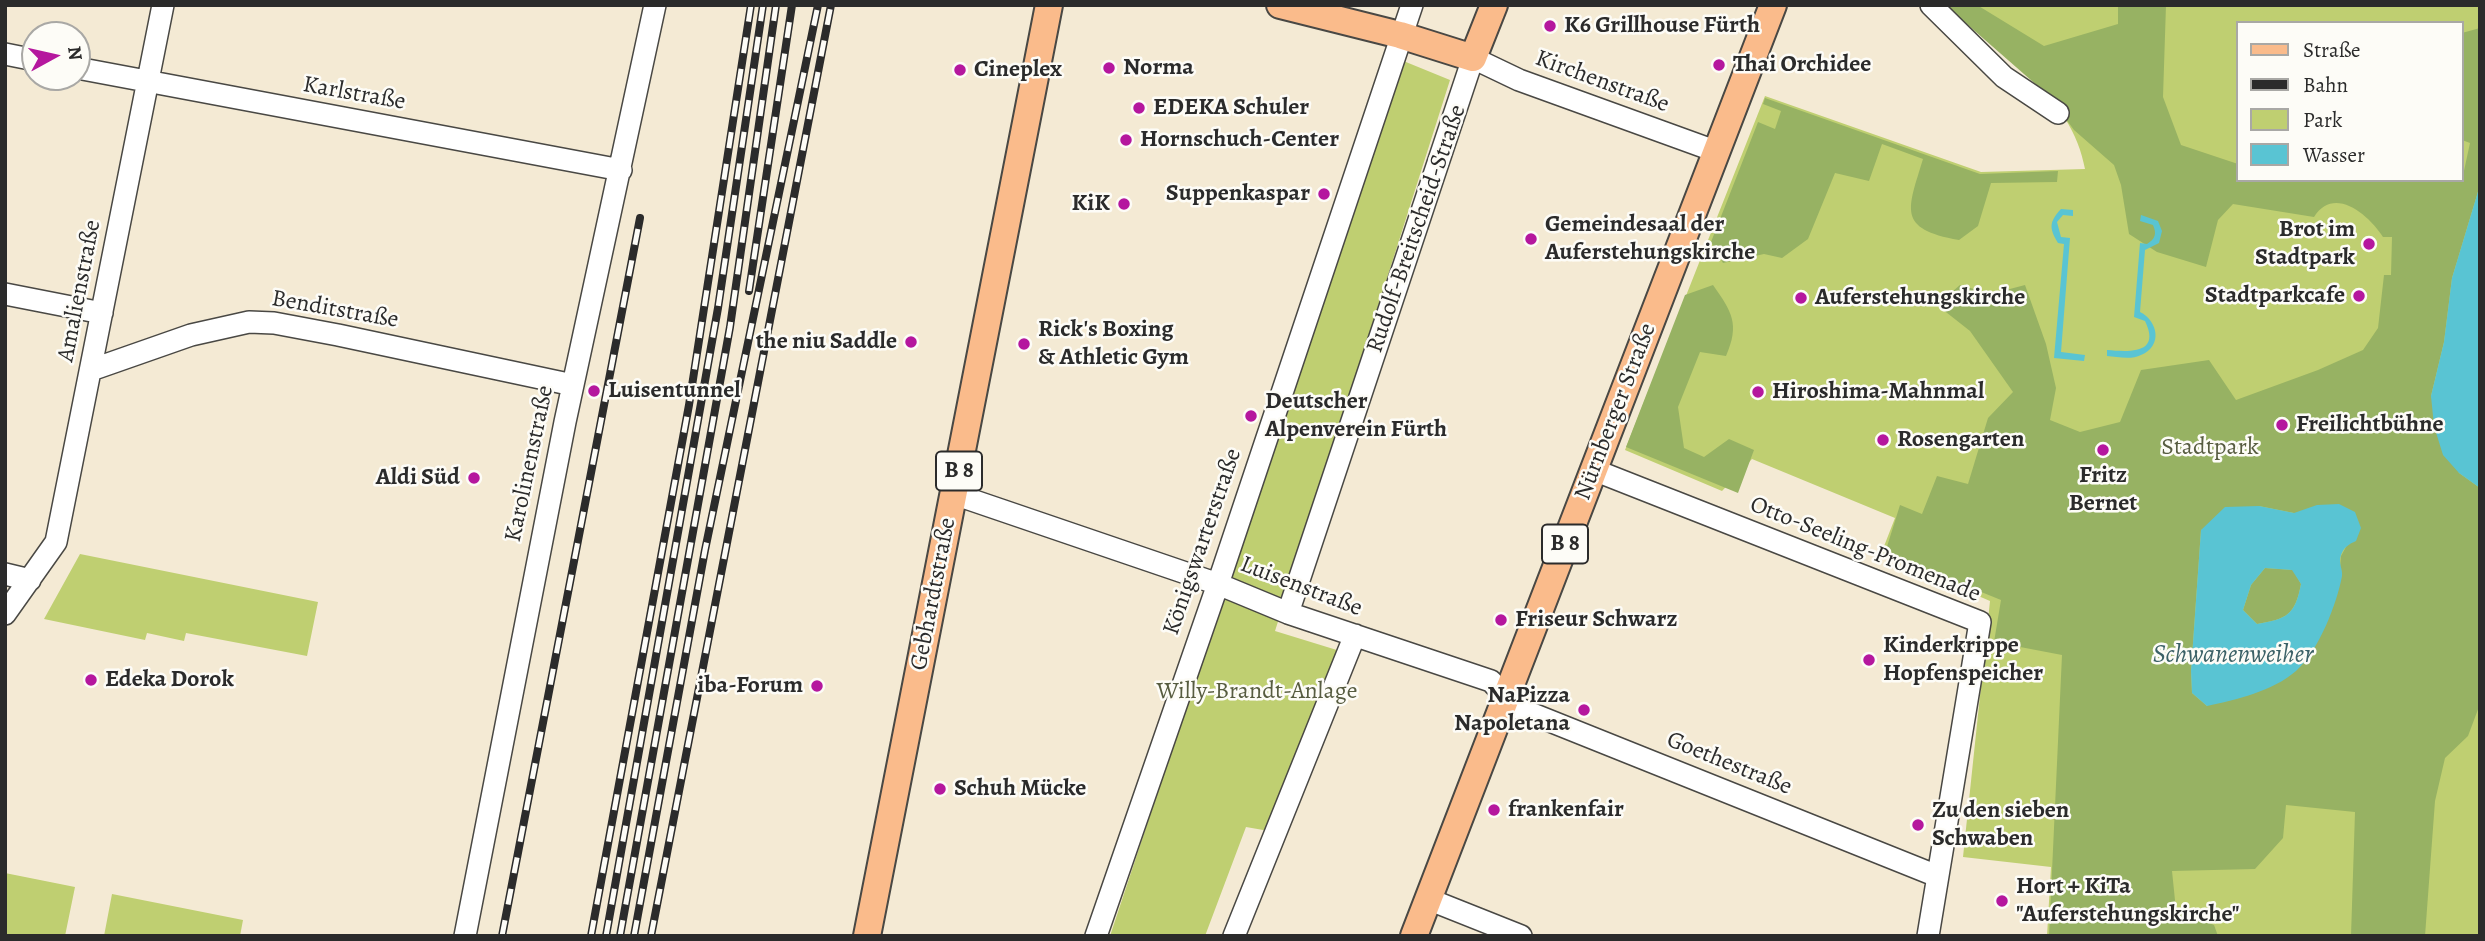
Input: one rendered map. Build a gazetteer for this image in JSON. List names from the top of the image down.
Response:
{
  "streets": {
    "main road": [
      "Rudolf-Breitscheid-Straße",
      "Nürnberger Straße",
      "B 8",
      "Gebhardtstraße"
    ],
    "street": [
      "Kirchenstraße",
      "Karlstraße",
      "Amalienstraße",
      "Benditstraße",
      "Karolinenstraße",
      "Königswarterstraße",
      "Otto-Seeling-Promenade",
      "Luisenstraße",
      "Goethestraße"
    ]
  },
  "crossings": [
    ["Kirchenstraße", "Rudolf-Breitscheid-Straße"],
    ["Kirchenstraße", "Nürnberger Straße"],
    ["Karlstraße", "Amalienstraße"],
    ["Karlstraße", "Karolinenstraße"],
    ["Rudolf-Breitscheid-Straße", "Luisenstraße"],
    ["Amalienstraße", "Benditstraße"],
    ["Benditstraße", "Karolinenstraße"],
    ["Nürnberger Straße", "Otto-Seeling-Promenade"],
    ["Nürnberger Straße", "Luisenstraße"],
    ["Nürnberger Straße", "Goethestraße"],
    ["Königswarterstraße", "Luisenstraße"],
    ["Otto-Seeling-Promenade", "Goethestraße"],
    ["Luisenstraße", "Gebhardtstraße"],
    ["Luisenstraße", "Goethestraße"]
  ],
  "water": ["Schwanenweiher"],
  "parks": ["Stadtpark", "Willy-Brandt-Anlage"],
  "places": [
    "K6 Grillhouse Fürth",
    "Thai Orchidee",
    "Norma",
    "Cineplex",
    "EDEKA Schuler",
    "Hornschuch-Center",
    "Suppenkaspar",
    "KiK",
    "Gemeindesaal der Auferstehungskirche",
    "Brot im Stadtpark",
    "Stadtparkcafe",
    "Auferstehungskirche",
    "the niu Saddle",
    "Rick's Boxing & Athletic Gym",
    "Luisentunnel",
    "Hiroshima-Mahnmal",
    "Deutscher Alpenverein Fürth",
    "Freilichtbühne",
    "Rosengarten",
    "Fritz Bernet",
    "Aldi Süd",
    "Friseur Schwarz",
    "Kinderkrippe Hopfenspeicher",
    "Edeka Dorok",
    "iba-Forum",
    "NaPizza Napoletana",
    "Schuh Mücke",
    "frankenfair",
    "Zu den sieben Schwaben",
    "Hort + KiTa \"Auferstehungskirche\""
  ],
  "legend": [
    "Straße",
    "Bahn",
    "Park",
    "Wasser"
  ],
  "north": "right"
}
